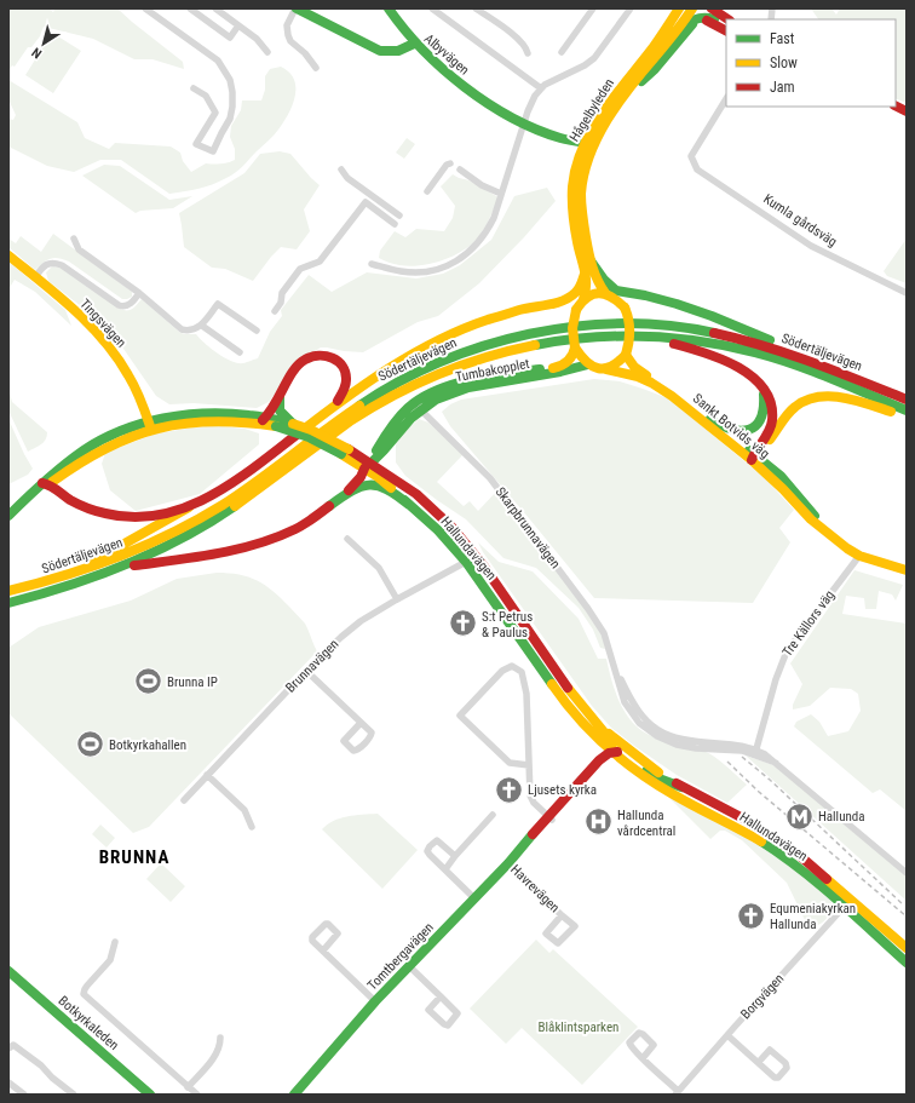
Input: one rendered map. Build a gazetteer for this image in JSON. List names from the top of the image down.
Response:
{
  "streets": {
    "main road": [
      "Albyvägen",
      "Hågelbyleden",
      "Tingsvägen",
      "Södertäljevägen",
      "Tumbakopplet",
      "Sankt Botvids väg",
      "Hallundavägen",
      "Tomtbergavägen",
      "Botkyrkaleden"
    ],
    "street": [
      "Kumla gårdsväg",
      "Skarpbrunnavägen",
      "Tre Källors väg",
      "Brunnavägen",
      "Havrevägen",
      "Borgvägen"
    ]
  },
  "crossings": [
    ["Albyvägen", "Hågelbyleden"],
    ["Hågelbyleden", "Tumbakopplet"],
    ["Hågelbyleden", "Sankt Botvids väg"],
    ["Tingsvägen", "Hallundavägen"],
    ["Tumbakopplet", "Sankt Botvids väg"],
    ["Tumbakopplet", "Skarpbrunnavägen"],
    ["Tumbakopplet", "Hallundavägen"],
    ["Sankt Botvids väg", "Tre Källors väg"],
    ["Skarpbrunnavägen", "Tre Källors väg"],
    ["Hallundavägen", "Brunnavägen"],
    ["Hallundavägen", "Tomtbergavägen"],
    ["Hallundavägen", "Borgvägen"],
    ["Havrevägen", "Tomtbergavägen"]
  ],
  "districts": ["BRUNNA"],
  "parks": ["Blåklintsparken"],
  "places": {
    "church": ["S:t Petrus & Paulus", "Ljusets kyrka", "Equmeniakyrkan Hallunda"],
    "sports": ["Brunna IP", "Botkyrkahallen"],
    "metro station": ["Hallunda"],
    "hospital": ["Hallunda vårdcentral"]
  },
  "legend": ["Fast", "Slow", "Jam"],
  "north": "bottom left"
}
